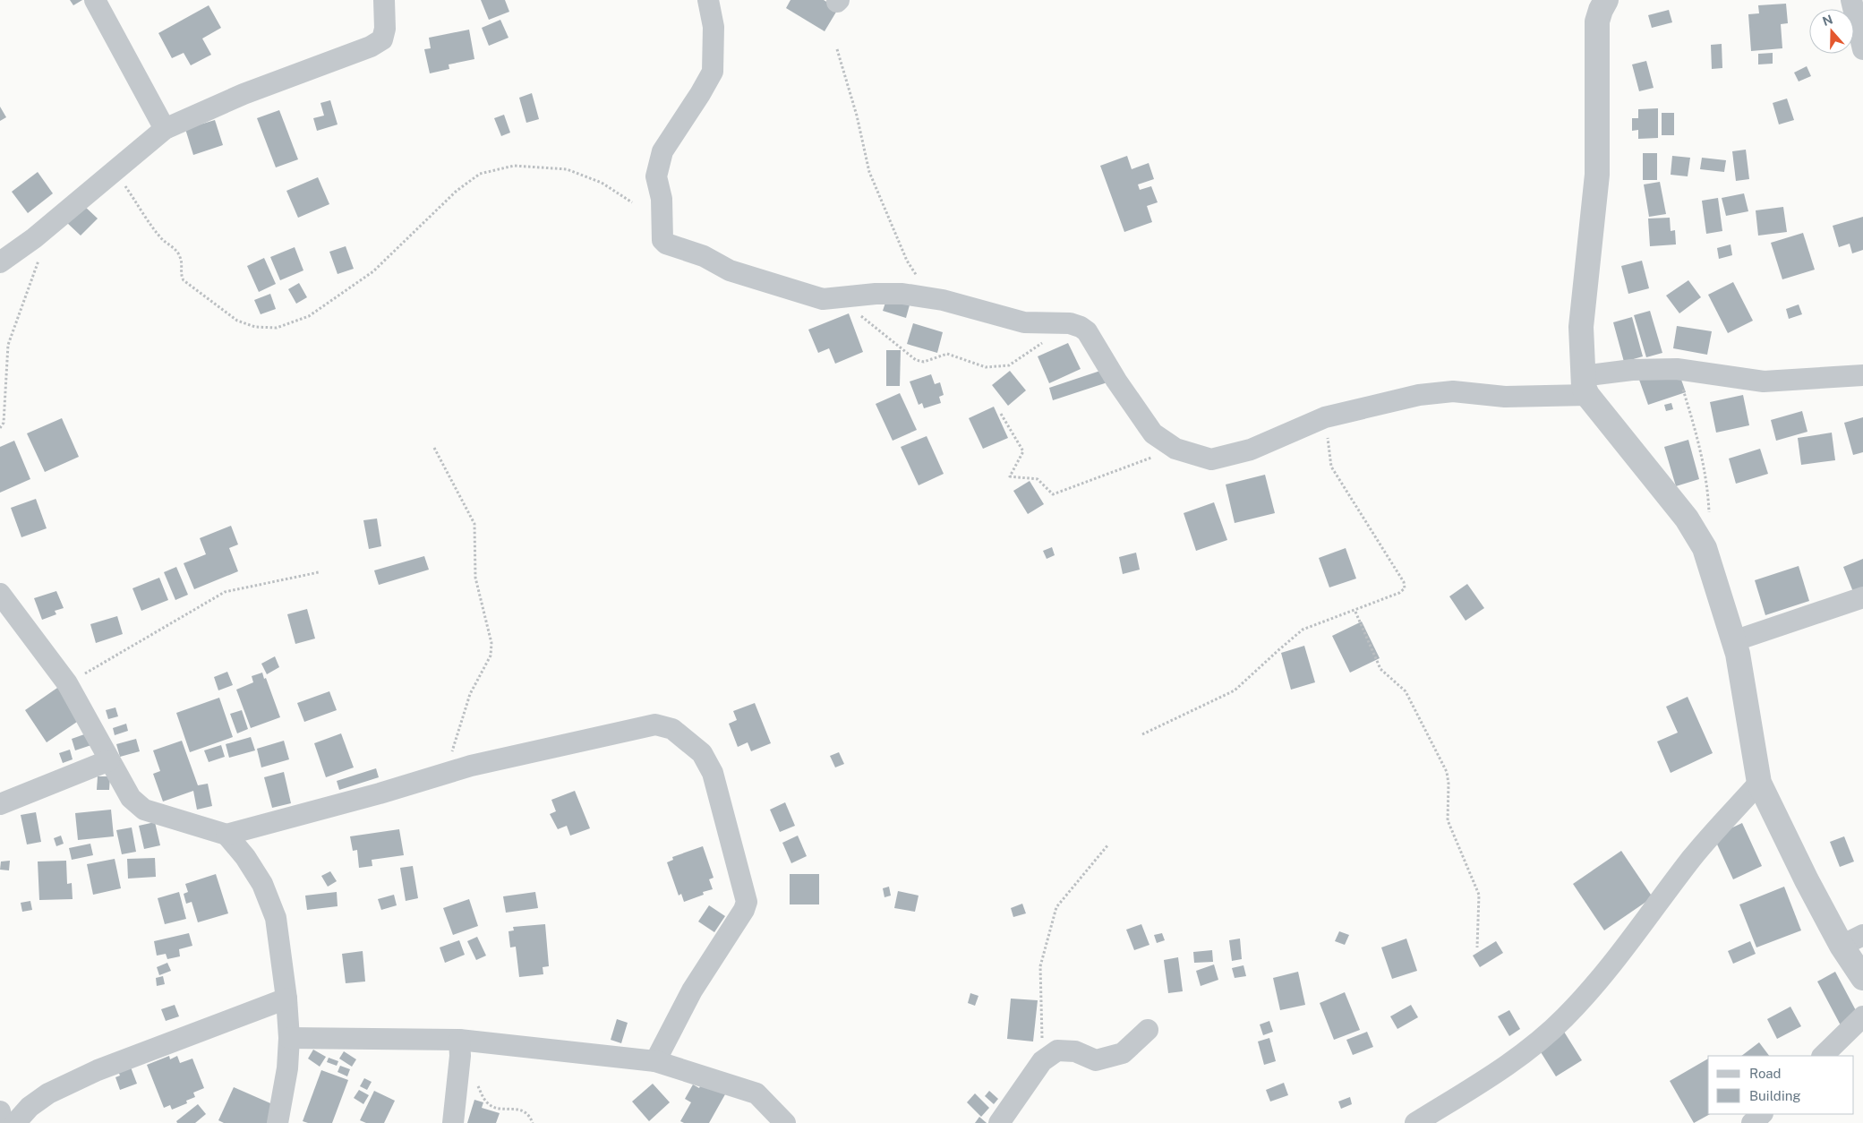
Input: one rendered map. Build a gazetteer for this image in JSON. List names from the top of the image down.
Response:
{
  "legend": ["Road", "Building"],
  "north": "top"
}
